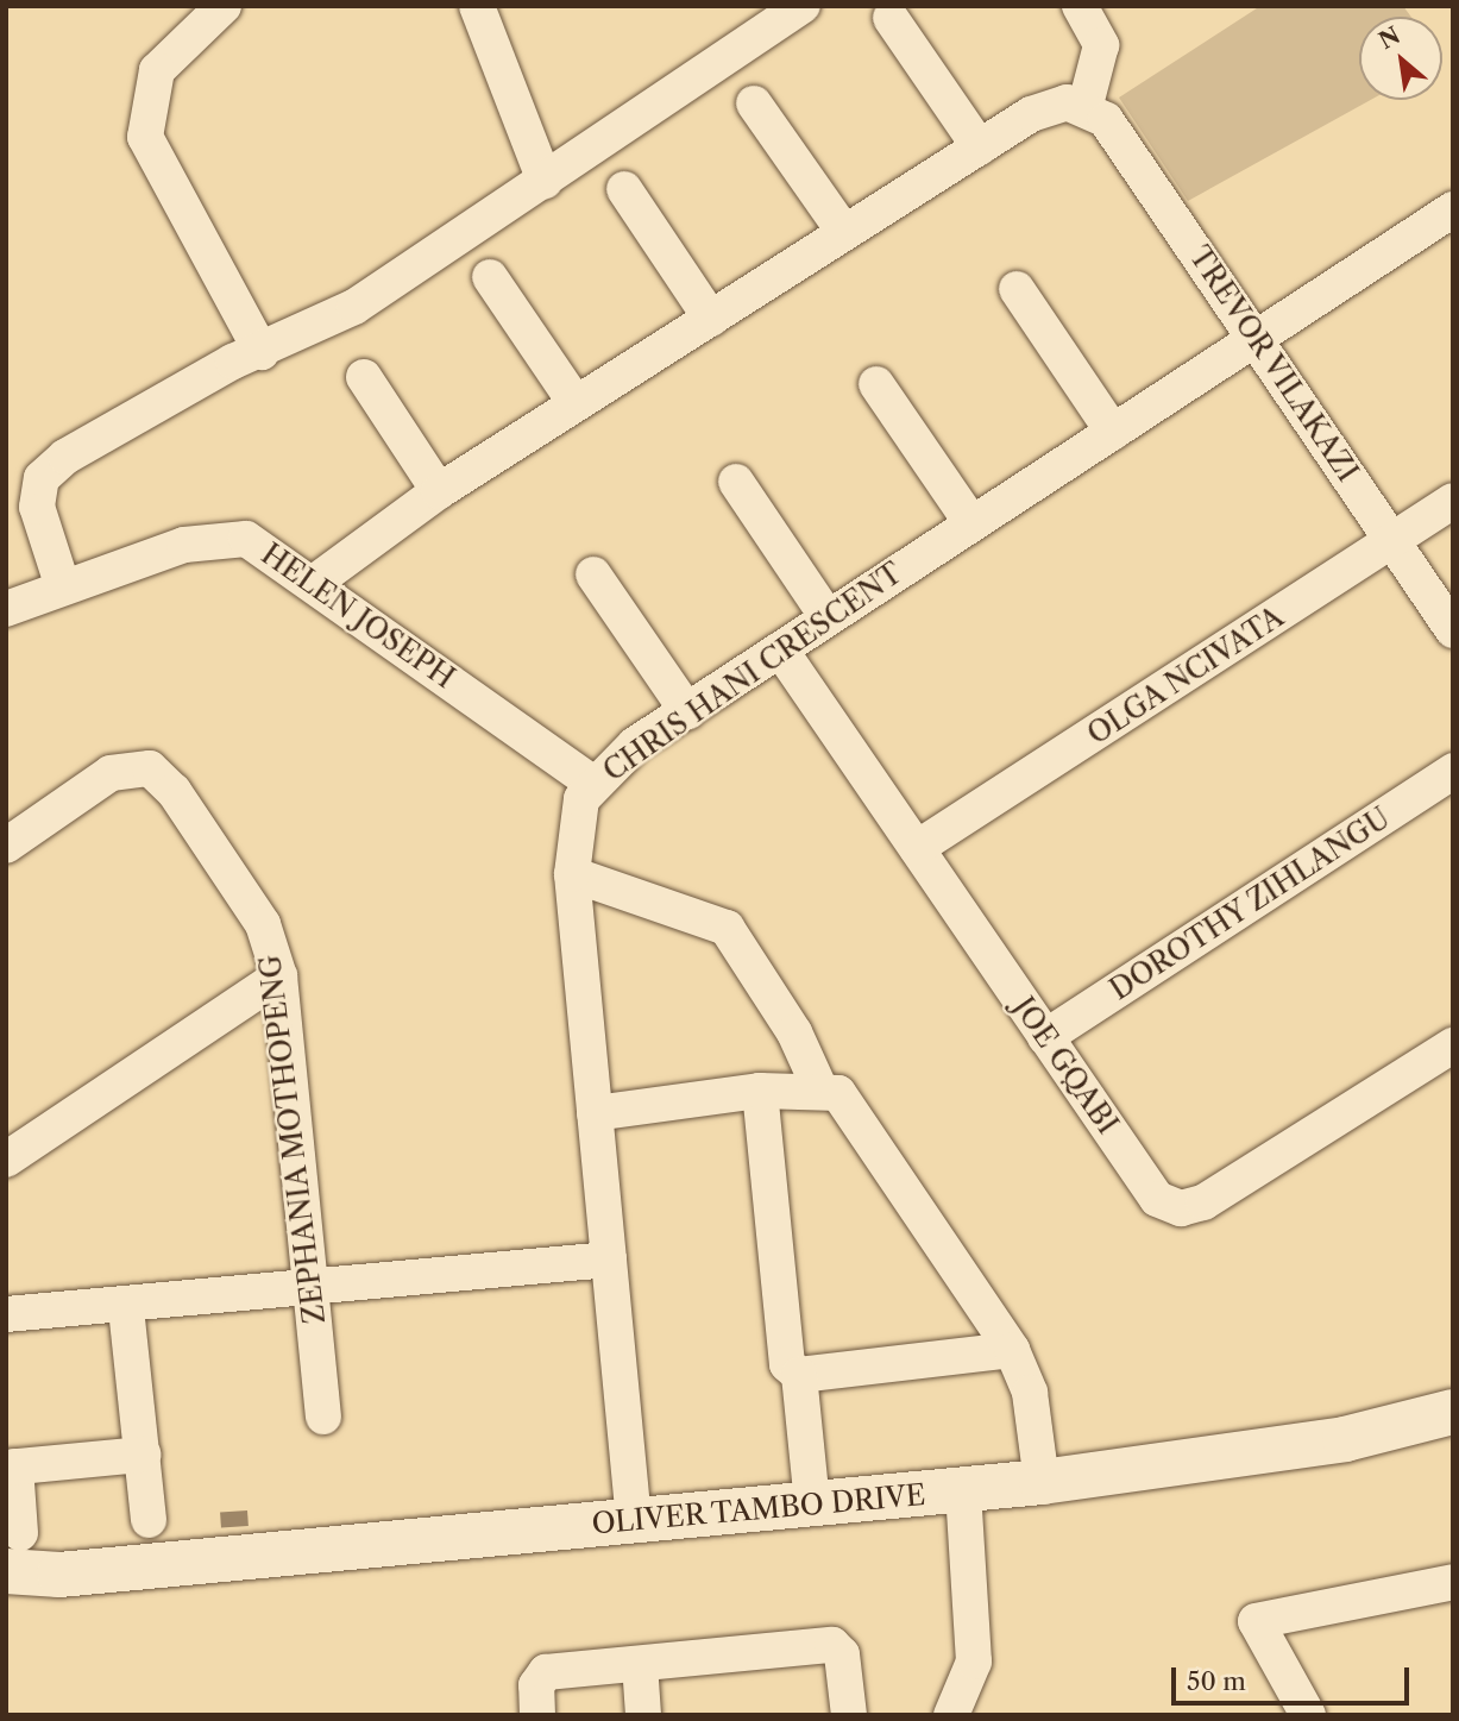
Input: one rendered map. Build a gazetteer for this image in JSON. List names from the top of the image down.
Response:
{
  "streets": {
    "street": [
      "TREVOR VILAKAZI",
      "HELEN JOSEPH",
      "CHRIS HANI CRESCENT",
      "OLGA NCIVATA",
      "DOROTHY ZIHLANGU",
      "JOE GQABI",
      "ZEPHANIA MOTHOPENG",
      "OLIVER TAMBO DRIVE"
    ]
  },
  "crossings": [
    ["TREVOR VILAKAZI", "CHRIS HANI CRESCENT"],
    ["TREVOR VILAKAZI", "OLGA NCIVATA"],
    ["HELEN JOSEPH", "CHRIS HANI CRESCENT"],
    ["CHRIS HANI CRESCENT", "JOE GQABI"],
    ["CHRIS HANI CRESCENT", "OLIVER TAMBO DRIVE"],
    ["OLGA NCIVATA", "JOE GQABI"],
    ["DOROTHY ZIHLANGU", "JOE GQABI"]
  ],
  "scale_bar": "50 m",
  "north": "top left"
}
